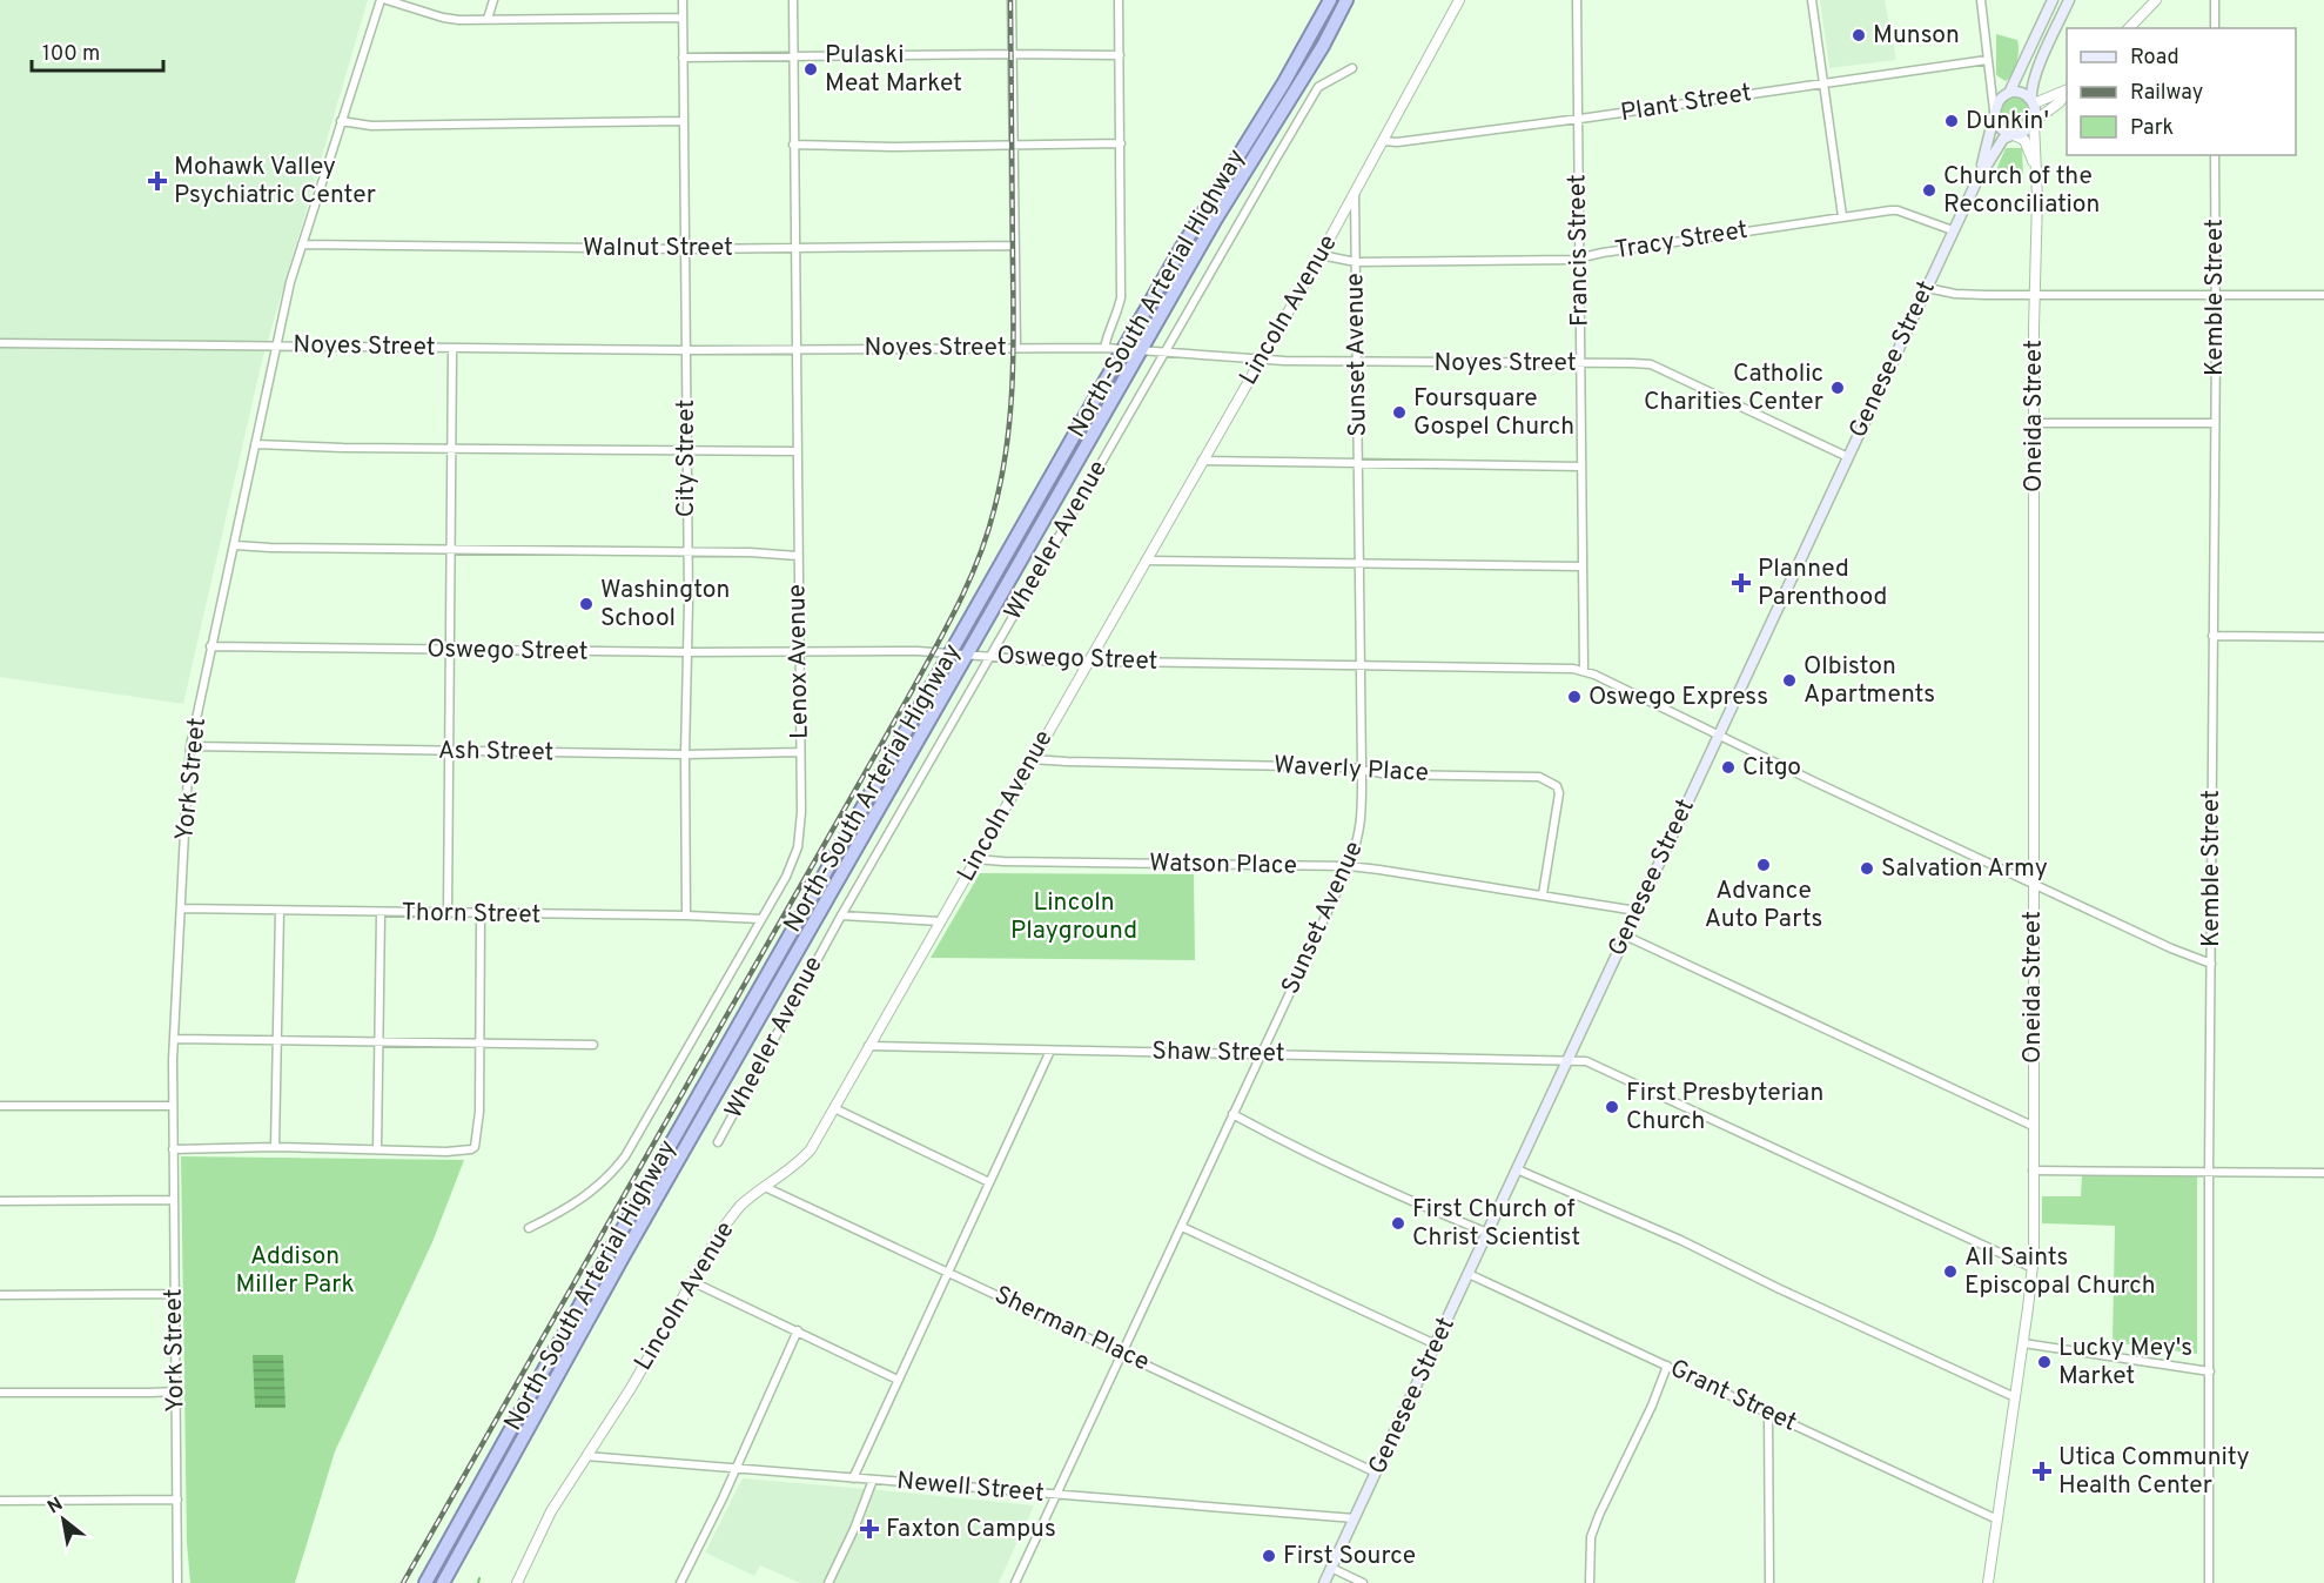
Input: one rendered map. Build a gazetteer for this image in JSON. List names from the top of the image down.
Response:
{
  "streets": {
    "highway": ["North-South Arterial Highway"],
    "main road": ["Genesee Street"],
    "street": [
      "Plant Street",
      "Tracy Street",
      "Walnut Street",
      "Francis Street",
      "Kemble Street",
      "Lincoln Avenue",
      "Noyes Street",
      "Sunset Avenue",
      "Oneida Street",
      "City Street",
      "Wheeler Avenue",
      "Oswego Street",
      "Lenox Avenue",
      "Ash Street",
      "Waverly Place",
      "York Street",
      "Watson Place",
      "Thorn Street",
      "Shaw Street",
      "Sherman Place",
      "Grant Street",
      "Newell Street"
    ]
  },
  "crossings": [
    ["Plant Street", "Francis Street"],
    ["Plant Street", "Lincoln Avenue"],
    ["Tracy Street", "Francis Street"],
    ["Tracy Street", "Lincoln Avenue"],
    ["Tracy Street", "Sunset Avenue"],
    ["Tracy Street", "Genesee Street"],
    ["Walnut Street", "City Street"],
    ["Walnut Street", "Lenox Avenue"],
    ["Walnut Street", "York Street"],
    ["Francis Street", "Noyes Street"],
    ["Francis Street", "Oswego Street"],
    ["North-South Arterial Highway", "Noyes Street"],
    ["North-South Arterial Highway", "Oswego Street"],
    ["Kemble Street", "Oswego Street"],
    ["Lincoln Avenue", "Noyes Street"],
    ["Lincoln Avenue", "Sunset Avenue"],
    ["Lincoln Avenue", "Oswego Street"],
    ["Lincoln Avenue", "Waverly Place"],
    ["Lincoln Avenue", "Watson Place"],
    ["Lincoln Avenue", "Shaw Street"],
    ["Lincoln Avenue", "Sherman Place"],
    ["Lincoln Avenue", "Newell Street"],
    ["Noyes Street", "Sunset Avenue"],
    ["Noyes Street", "Genesee Street"],
    ["Noyes Street", "City Street"],
    ["Noyes Street", "Wheeler Avenue"],
    ["Noyes Street", "Lenox Avenue"],
    ["Noyes Street", "York Street"],
    ["Sunset Avenue", "Oswego Street"],
    ["Sunset Avenue", "Waverly Place"],
    ["Sunset Avenue", "Watson Place"],
    ["Sunset Avenue", "Shaw Street"],
    ["Sunset Avenue", "Sherman Place"],
    ["Sunset Avenue", "Newell Street"],
    ["Genesee Street", "Oneida Street"],
    ["Genesee Street", "Oswego Street"],
    ["Genesee Street", "Watson Place"],
    ["Genesee Street", "Shaw Street"],
    ["Genesee Street", "Sherman Place"],
    ["Genesee Street", "Grant Street"],
    ["Genesee Street", "Newell Street"],
    ["Oneida Street", "Oswego Street"],
    ["Oneida Street", "Shaw Street"],
    ["Oneida Street", "Grant Street"],
    ["City Street", "Oswego Street"],
    ["City Street", "Ash Street"],
    ["City Street", "Thorn Street"],
    ["Wheeler Avenue", "Oswego Street"],
    ["Oswego Street", "Lenox Avenue"],
    ["Oswego Street", "York Street"],
    ["Lenox Avenue", "Ash Street"],
    ["Lenox Avenue", "Thorn Street"],
    ["Ash Street", "York Street"],
    ["Waverly Place", "Watson Place"],
    ["York Street", "Thorn Street"]
  ],
  "parks": ["Lincoln Playground", "Addison Miller Park"],
  "places": {
    "other": [
      "Munson",
      "Pulaski Meat Market",
      "Dunkin'",
      "Church of the Reconciliation",
      "Catholic Charities Center",
      "Foursquare Gospel Church",
      "Washington School",
      "Olbiston Apartments",
      "Oswego Express",
      "Citgo",
      "Advance Auto Parts",
      "Salvation Army",
      "First Presbyterian Church",
      "First Church of Christ Scientist",
      "All Saints Episcopal Church",
      "Lucky Mey's Market",
      "First Source"
    ],
    "health": [
      "Mohawk Valley Psychiatric Center",
      "Planned Parenthood",
      "Utica Community Health Center",
      "Faxton Campus"
    ]
  },
  "legend": ["Road", "Railway", "Park"],
  "scale_bar": "100 m",
  "north": "top left"
}
